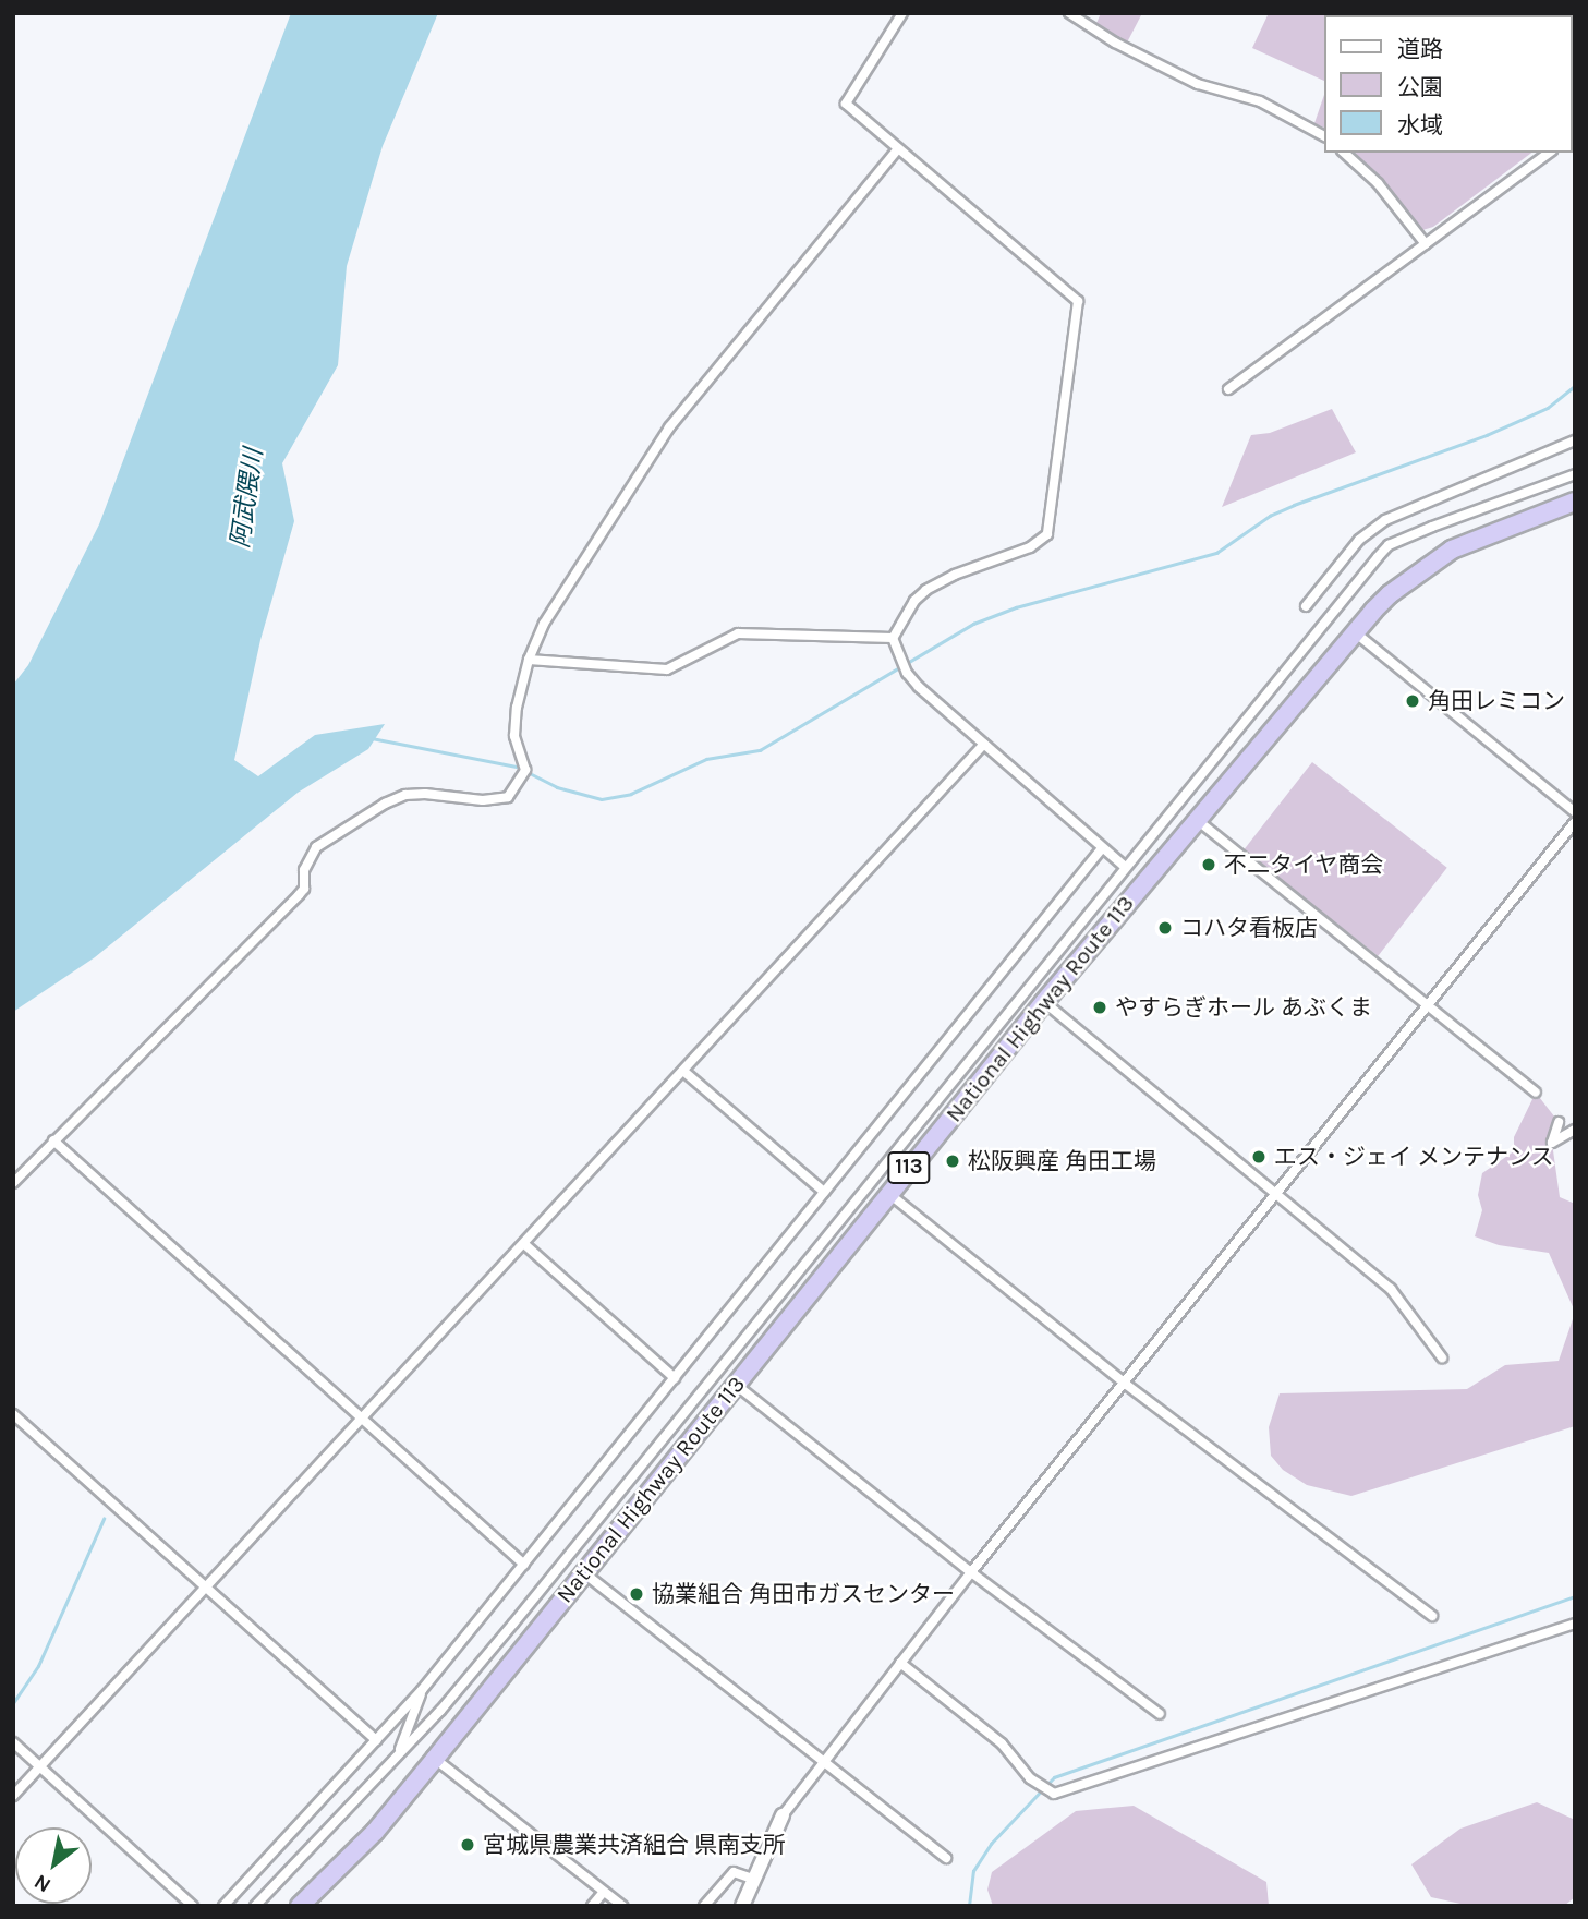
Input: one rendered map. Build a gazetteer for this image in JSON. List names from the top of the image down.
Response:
{
  "streets": {
    "highway": ["National Highway Route 113", "113"]
  },
  "water": ["阿武隈川"],
  "places": [
    "角田レミコン",
    "不二タイヤ商会",
    "コハタ看板店",
    "やすらぎホール あぶくま",
    "エス・ジェイ メンテナンス",
    "松阪興産 角田工場",
    "協業組合 角田市ガスセンター",
    "宮城県農業共済組合 県南支所"
  ],
  "legend": ["道路", "公園", "水域"],
  "north": "bottom left"
}
